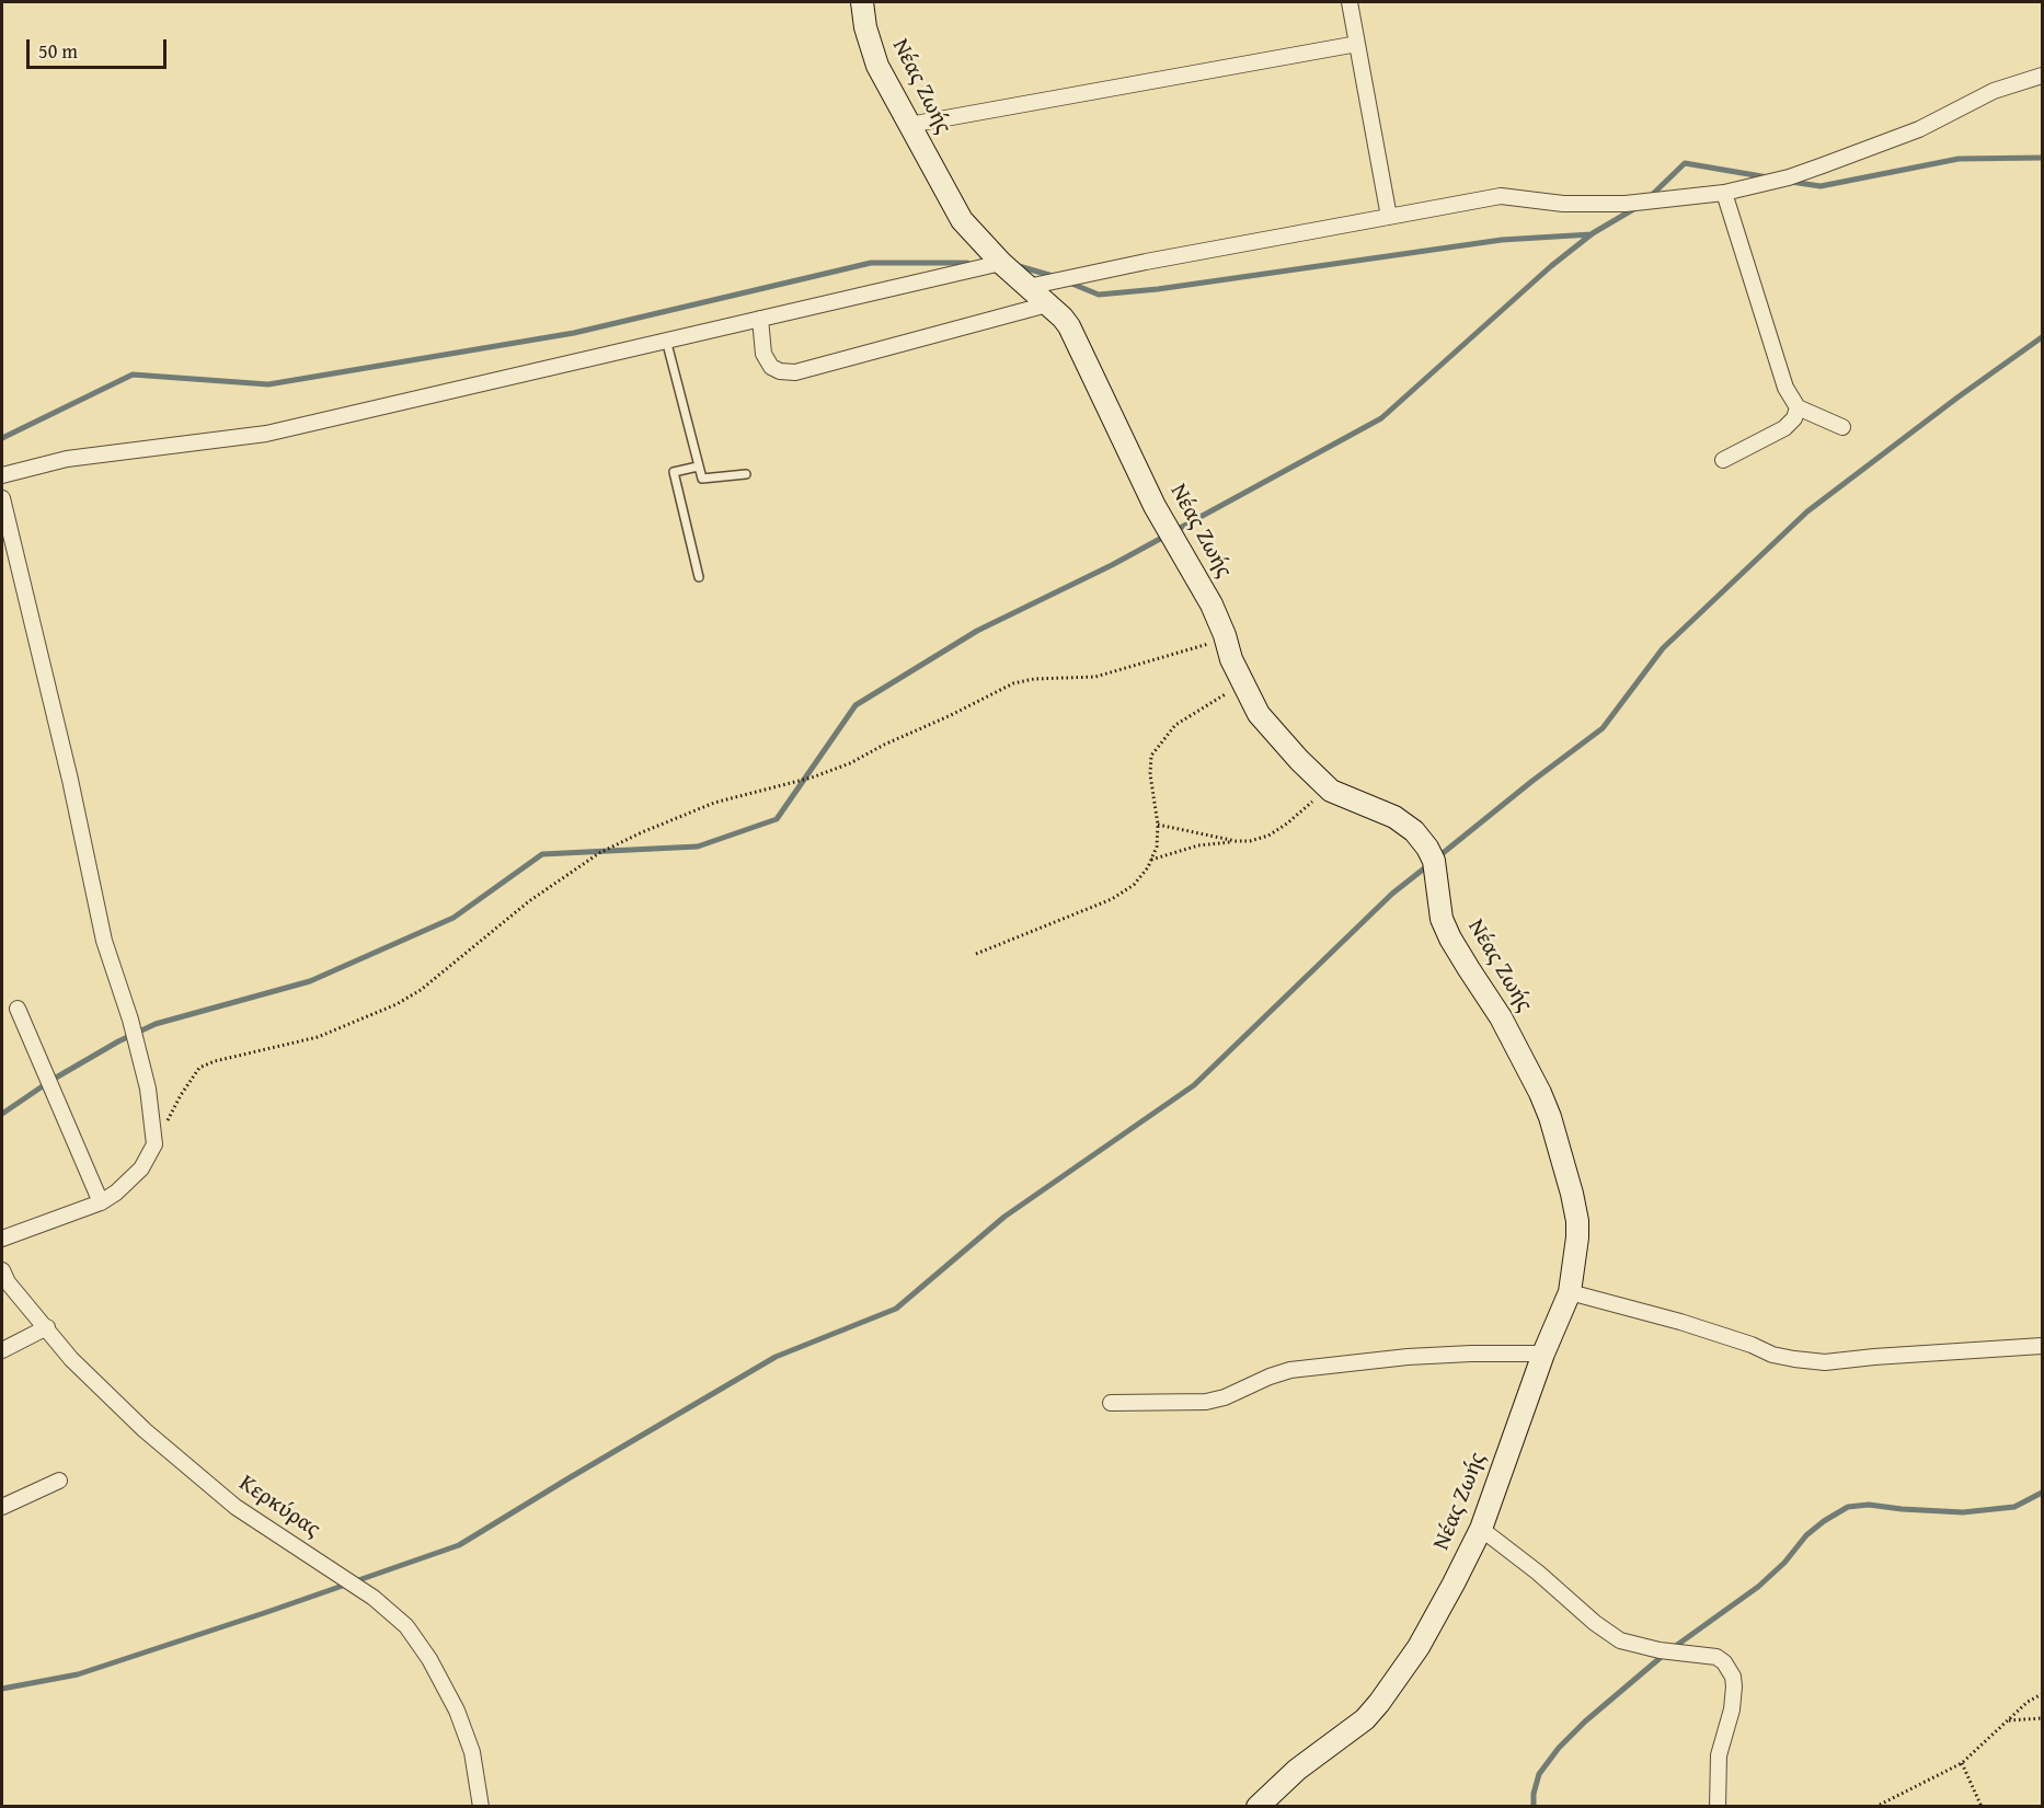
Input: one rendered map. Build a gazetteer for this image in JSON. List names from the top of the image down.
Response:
{
  "streets": {
    "street": ["Νέας Ζωής", "Κερκύρας"]
  },
  "scale_bar": "50 m"
}
